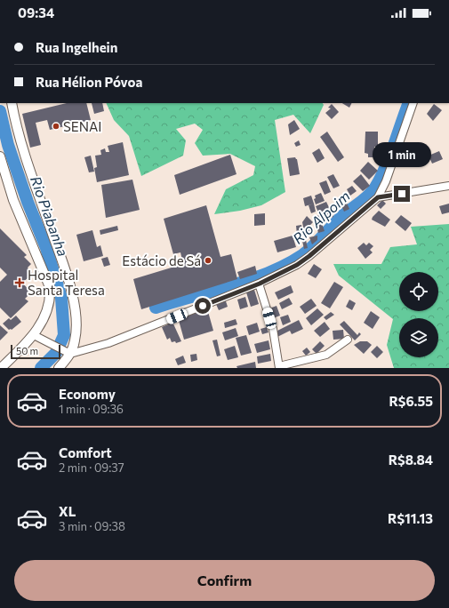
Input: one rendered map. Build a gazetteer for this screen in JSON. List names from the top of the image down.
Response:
{
  "water": ["Rio Piabanha", "Rio Alpoim"],
  "places": {
    "other": ["SENAI", "Estácio de Sá"],
    "health": ["Hospital Santa Teresa"]
  },
  "scale_bar": "50 m",
  "page": {
    "status": "09:34",
    "banner": ["Rua Ingelhein", "Rua Hélion Póvoa"],
    "bubble": "1 min",
    "scale": "50 m",
    "list": [
      {
        "name": "Economy",
        "note": "1 min · 09:36",
        "value": "R$6.55"
      },
      {
        "name": "Comfort",
        "note": "2 min · 09:37",
        "value": "R$8.84"
      },
      {
        "name": "XL",
        "note": "3 min · 09:38",
        "value": "R$11.13"
      }
    ],
    "buttons": "Confirm"
  }
}
